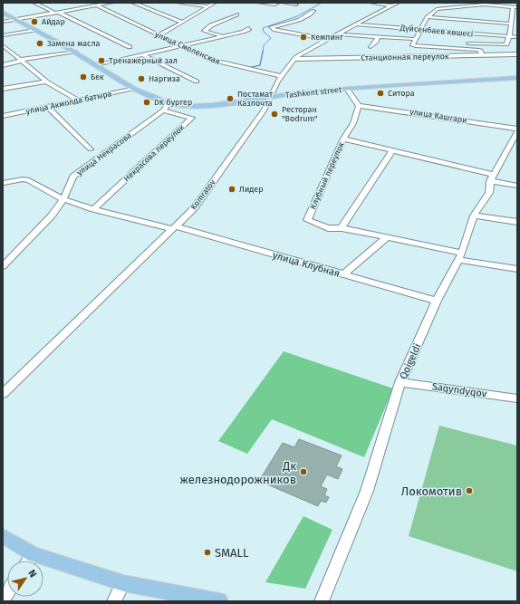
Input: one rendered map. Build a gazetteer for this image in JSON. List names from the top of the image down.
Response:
{
  "streets": {
    "main road": ["Tashkent street"],
    "street": [
      "Дүйсенбаев көшесі",
      "улица Смоленская",
      "Станционная переулок",
      "улица Акмолда батыра",
      "улица Кашгари",
      "Некрасова переулок",
      "улица Некрасова",
      "Клубный переулок",
      "Komratov",
      "улица Клубная",
      "Qoigeldi",
      "Saqyndyqov"
    ]
  },
  "crossings": [
    ["улица Смоленская", "Komratov"],
    ["Станционная переулок", "Komratov"],
    ["Tashkent street", "улица Акмолда батыра"],
    ["Tashkent street", "улица Некрасова"],
    ["Tashkent street", "Komratov"],
    ["улица Кашгари", "Клубный переулок"],
    ["улица Кашгари", "Qoigeldi"],
    ["Некрасова переулок", "улица Некрасова"],
    ["Некрасова переулок", "улица Клубная"],
    ["улица Некрасова", "улица Клубная"],
    ["Клубный переулок", "Qoigeldi"],
    ["Komratov", "улица Клубная"],
    ["улица Клубная", "Qoigeldi"],
    ["Qoigeldi", "Saqyndyqov"]
  ],
  "places": [
    "Айдар",
    "Кемпинг",
    "Замена масла",
    "Тренажерный зал",
    "Бек",
    "Наргиза",
    "Ситора",
    "Постамат Казпочта",
    "DK бургер",
    "Ресторан \"Bodrum\"",
    "Лидер",
    "Дк железнодорожников",
    "Локомотив",
    "SMALL"
  ],
  "north": "top right"
}
